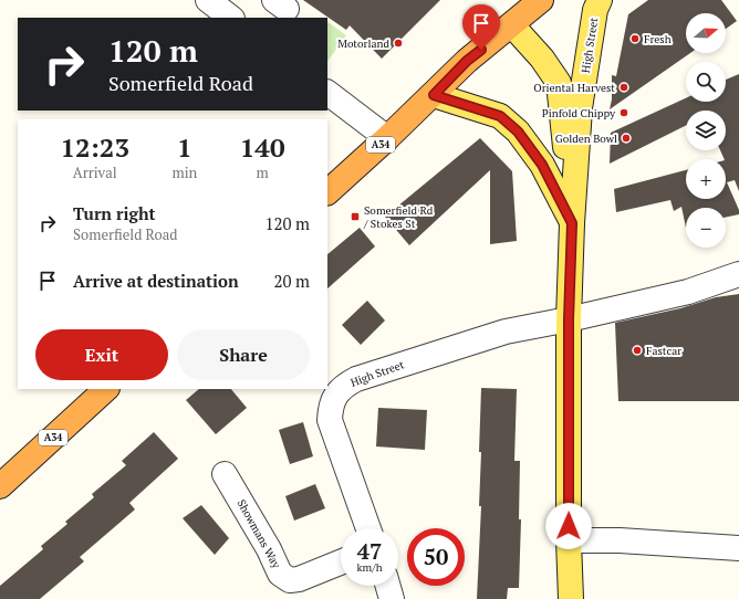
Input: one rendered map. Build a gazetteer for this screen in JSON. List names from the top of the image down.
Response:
{
  "streets": {
    "highway": ["A34"],
    "main road": ["High Street"],
    "street": ["Showmans Way"]
  },
  "crossings": [
    ["High Street", "A34"]
  ],
  "places": {
    "other": [
      "Fresh",
      "Motorland",
      "Oriental Harvest",
      "Pinfold Chippy",
      "Golden Bowl",
      "Fastcar"
    ],
    "transit": ["Somerfield Rd / Stokes St"]
  },
  "north": "right",
  "page": {
    "map_buttons": ["+", "−"],
    "turn": ["120 m", "Somerfield Road"],
    "eta": [
      "12:23",
      "Arrival",
      "1",
      "min",
      "140",
      "m"
    ],
    "list": [
      {
        "name": "Turn right",
        "note": "Somerfield Road",
        "value": "120 m"
      },
      {
        "name": "Arrive at destination",
        "value": "20 m"
      }
    ],
    "buttons": ["Exit", "Share"],
    "speed": "47 km/h",
    "limit": "50"
  }
}
